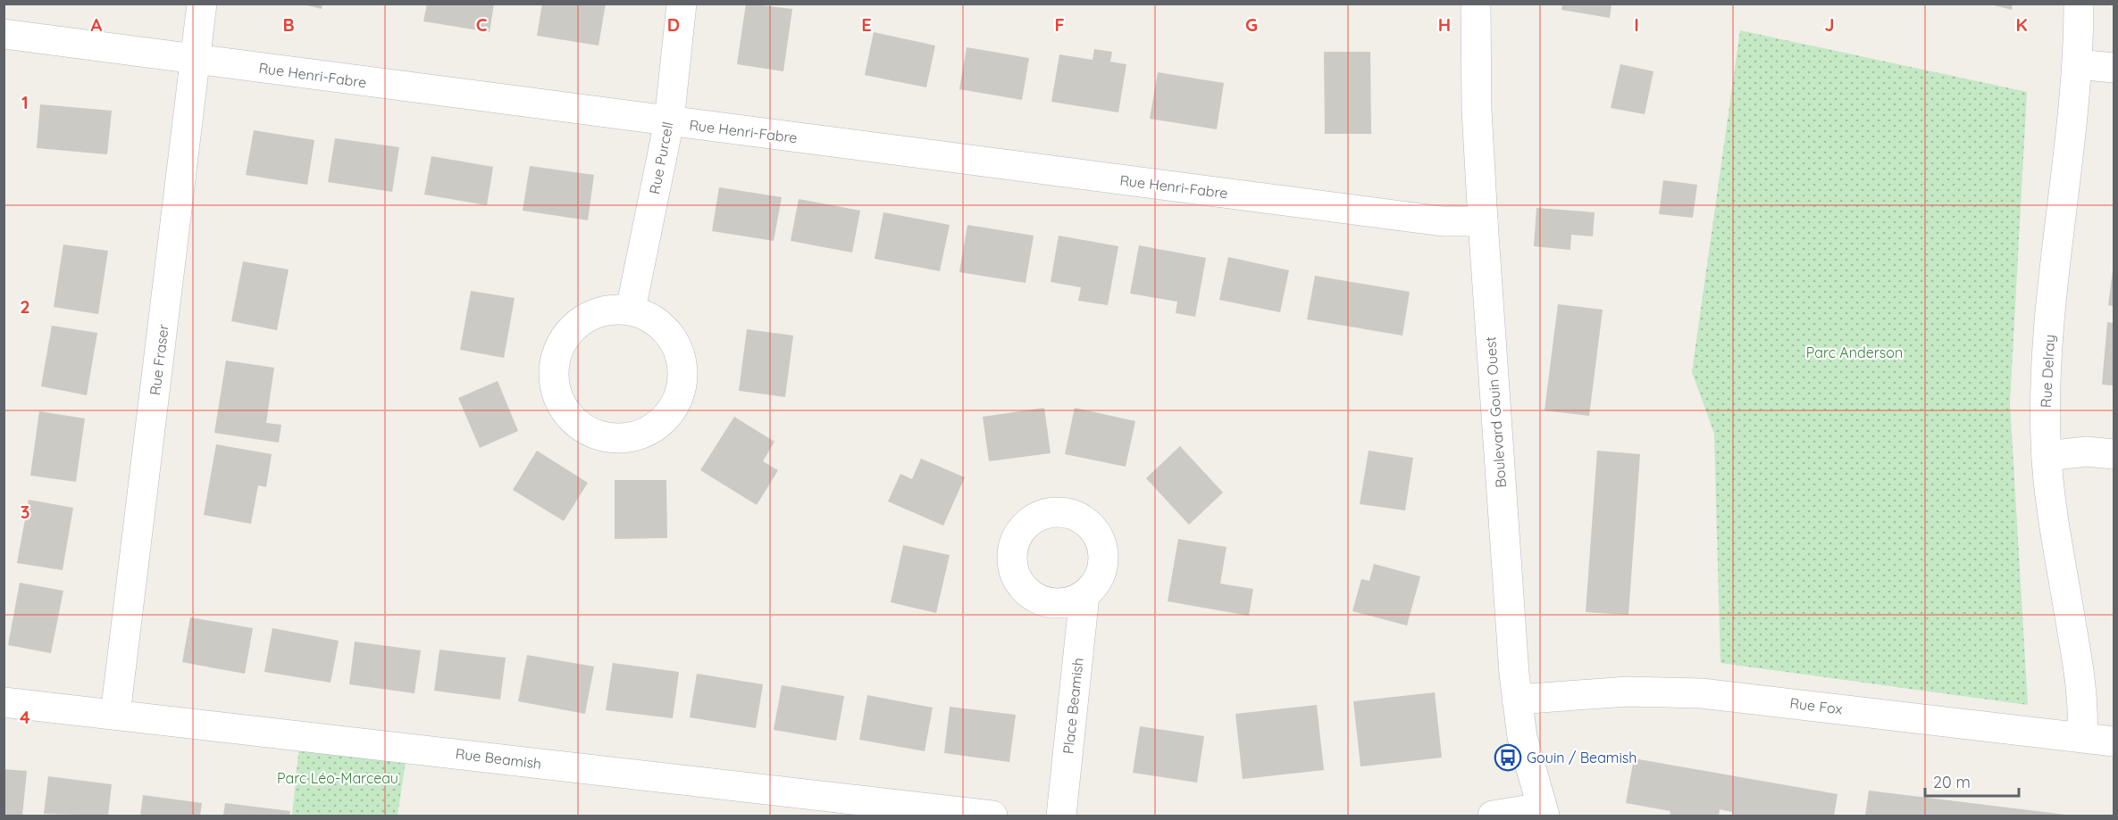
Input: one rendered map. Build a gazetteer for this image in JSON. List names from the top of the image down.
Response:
{
  "streets": {
    "street": [
      "Rue Henri-Fabre",
      "Rue Purcell",
      "Rue Fraser",
      "Rue Delray",
      "Boulevard Gouin Ouest",
      "Place Beamish",
      "Rue Fox",
      "Rue Beamish"
    ]
  },
  "crossings": [
    ["Rue Henri-Fabre", "Rue Purcell"],
    ["Rue Henri-Fabre", "Rue Fraser"],
    ["Rue Henri-Fabre", "Boulevard Gouin Ouest"],
    ["Rue Fraser", "Rue Beamish"],
    ["Rue Delray", "Rue Fox"],
    ["Boulevard Gouin Ouest", "Rue Fox"]
  ],
  "parks": ["Parc Anderson", "Parc Léo-Marceau"],
  "places": {
    "bus stop": ["Gouin / Beamish"]
  },
  "scale_bar": "20 m",
  "grid": {
    "columns": [
      "A",
      "B",
      "C",
      "D",
      "E",
      "F",
      "G",
      "H",
      "I",
      "J",
      "K"
    ],
    "rows": [
      "1",
      "2",
      "3",
      "4"
    ]
  }
}
